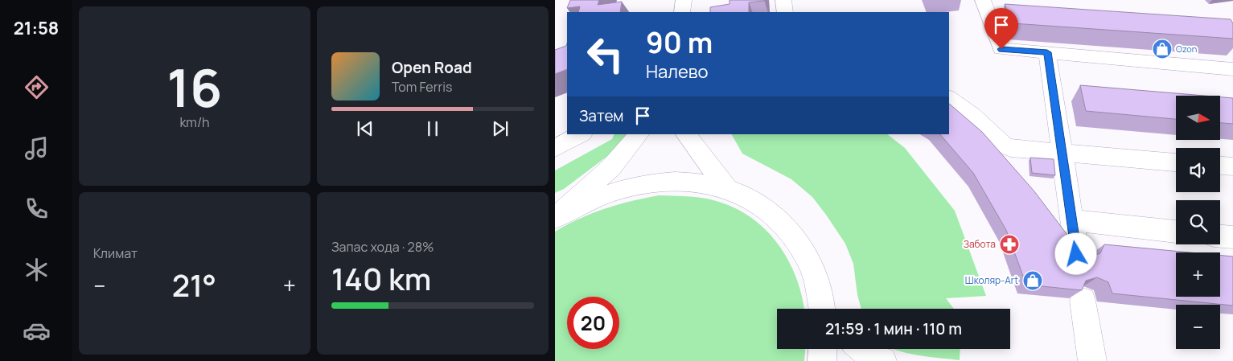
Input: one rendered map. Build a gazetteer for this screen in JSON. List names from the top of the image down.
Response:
{
  "places": {
    "shop": ["Ozon", "Школяр-Art"],
    "pharmacy": ["Забота"]
  },
  "north": "right",
  "page": {
    "tabs": "21:58",
    "tile": [
      ["16", "km/h"],
      "Климат",
      ["Запас хода · 28%", "140 km"]
    ],
    "turn": ["90 m", "Налево"],
    "song": ["Open Road", "Tom Ferris"],
    "map_buttons": ["+", "−"],
    "then": "Затем",
    "heat": ["−", "21°", "+"],
    "limit": "20",
    "trip": "21:59 · 1 мин · 110 m"
  }
}
